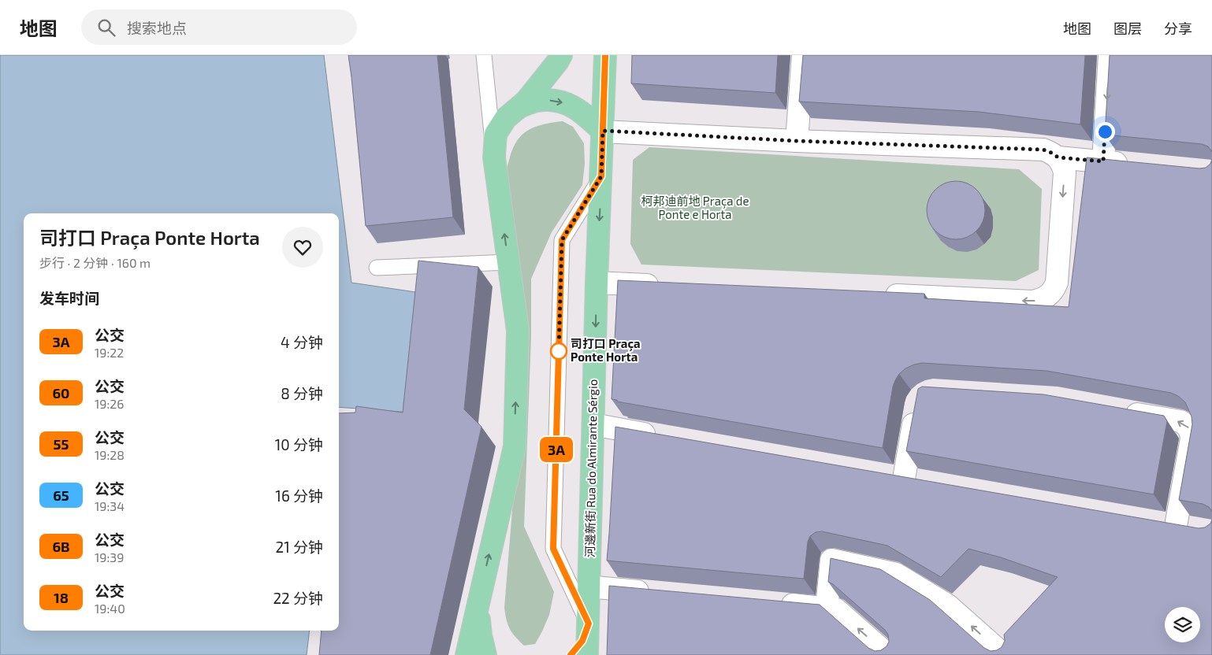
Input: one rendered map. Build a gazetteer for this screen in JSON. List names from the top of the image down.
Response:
{
  "streets": {
    "main road": ["河邊新街 Rua do Almirante Sérgio"]
  },
  "parks": ["柯邦迪前地 Praça de Ponte e Horta"],
  "places": ["司打口 Praça Ponte Horta"],
  "lines": ["bus line 3A"],
  "page": {
    "header": "地图",
    "search": "搜索地点",
    "nav": ["地图", "图层", "分享"],
    "on_map": "3A",
    "heading": [
      ["司打口 Praça Ponte Horta", "步行 · 2 分钟 · 160 m"],
      "发车时间"
    ],
    "list": [
      {
        "mark": "3A",
        "name": "公交",
        "note": "19:22",
        "value": "4 分钟"
      },
      {
        "mark": "60",
        "name": "公交",
        "note": "19:26",
        "value": "8 分钟"
      },
      {
        "mark": "55",
        "name": "公交",
        "note": "19:28",
        "value": "10 分钟"
      },
      {
        "mark": "65",
        "name": "公交",
        "note": "19:34",
        "value": "16 分钟"
      },
      {
        "mark": "6B",
        "name": "公交",
        "note": "19:39",
        "value": "21 分钟"
      },
      {
        "mark": "18",
        "name": "公交",
        "note": "19:40",
        "value": "22 分钟"
      }
    ]
  }
}
